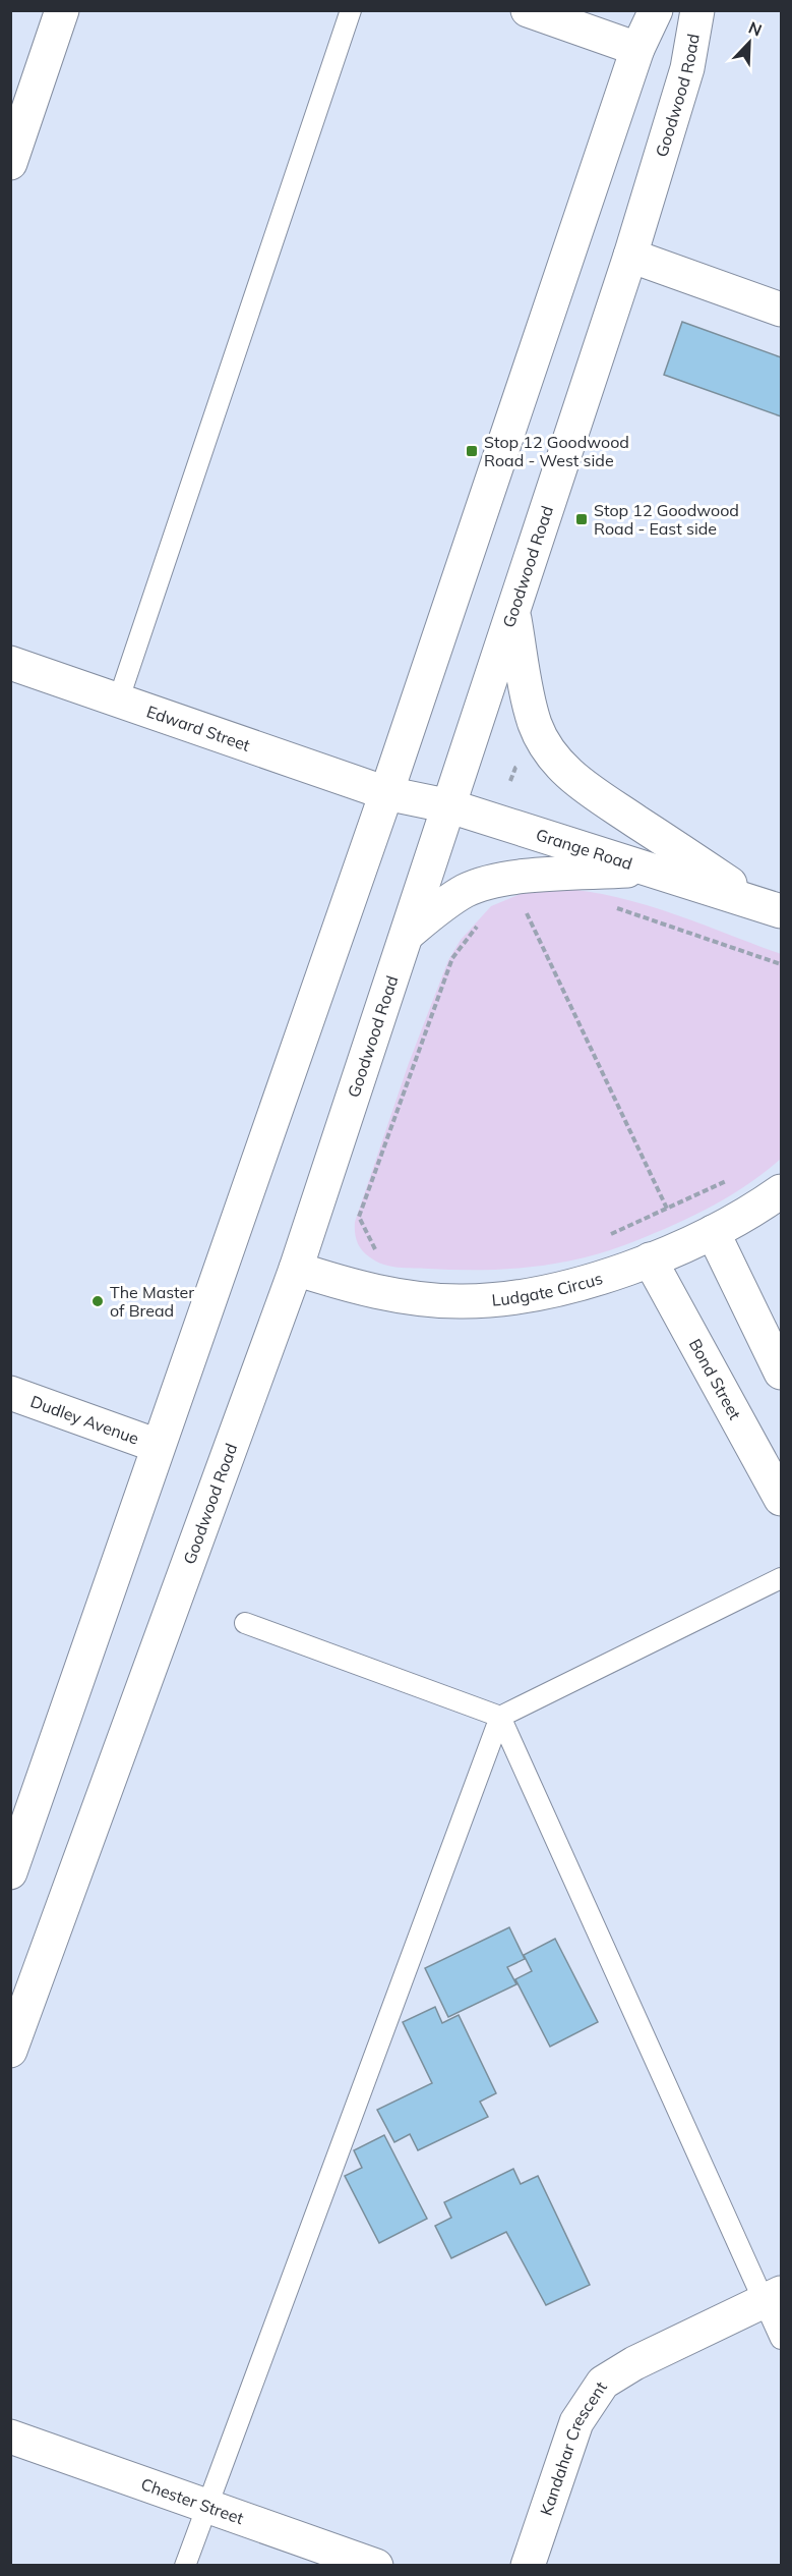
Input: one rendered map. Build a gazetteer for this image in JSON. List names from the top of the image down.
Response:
{
  "streets": {
    "main road": [
      "Goodwood Road",
      "Edward Street",
      "Grange Road",
      "Ludgate Circus",
      "Bond Street",
      "Dudley Avenue",
      "Kandahar Crescent",
      "Chester Street"
    ]
  },
  "crossings": [
    ["Goodwood Road", "Grange Road"],
    ["Goodwood Road", "Ludgate Circus"],
    ["Edward Street", "Grange Road"],
    ["Ludgate Circus", "Bond Street"]
  ],
  "places": {
    "transit": ["Stop 12 Goodwood Road - West side", "Stop 12 Goodwood Road - East side"],
    "other": ["The Master of Bread"]
  },
  "north": "top right"
}
